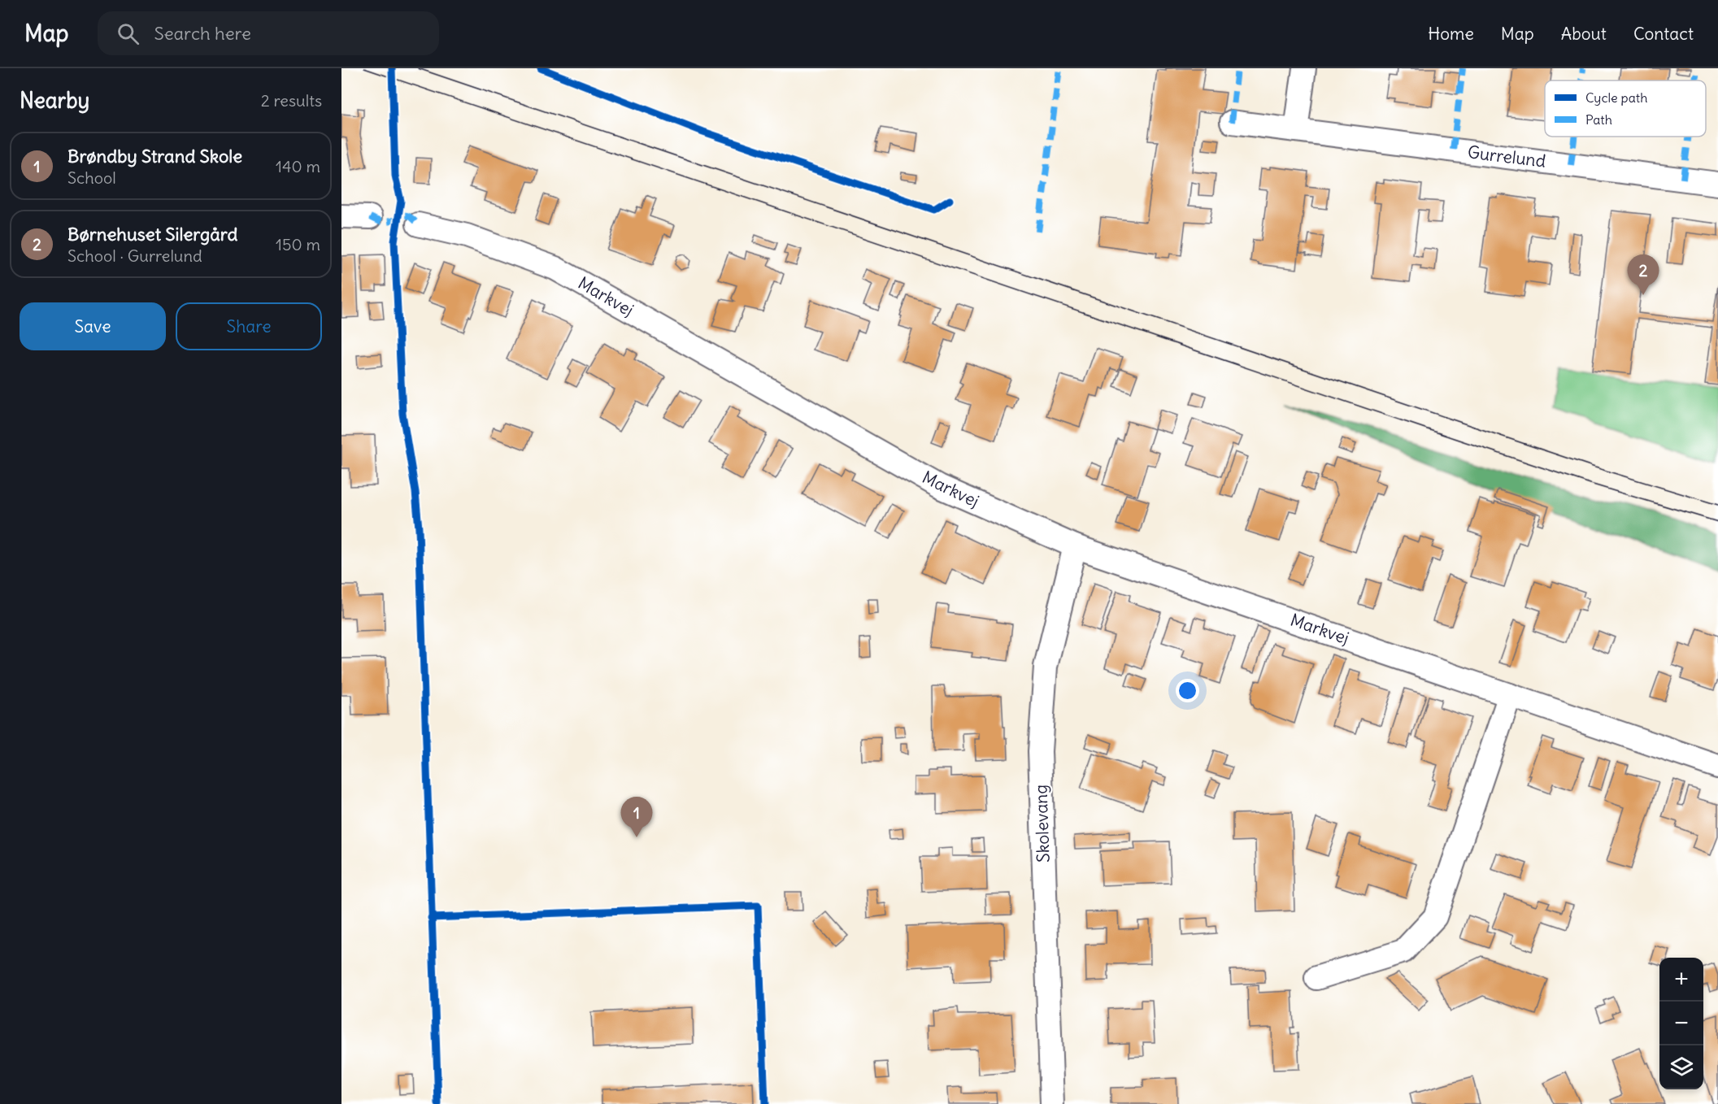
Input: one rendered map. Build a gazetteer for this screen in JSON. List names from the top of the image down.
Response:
{
  "streets": {
    "street": ["Gurrelund", "Markvej", "Skolevang"]
  },
  "crossings": [
    ["Markvej", "Skolevang"]
  ],
  "legend": ["Cycle path", "Path"],
  "page": {
    "header": "Map",
    "search": "Search here",
    "nav": [
      "Home",
      "Map",
      "About",
      "Contact"
    ],
    "heading": ["Nearby", "2 results"],
    "list": [
      {
        "mark": "1",
        "name": "Brøndby Strand Skole",
        "note": "School",
        "value": "140 m"
      },
      {
        "mark": "2",
        "name": "Børnehuset Silergård",
        "note": "School · Gurrelund",
        "value": "150 m"
      }
    ],
    "pins": ["2", "1"],
    "buttons": ["Save", "Share"],
    "map_buttons": ["+", "−"]
  }
}
